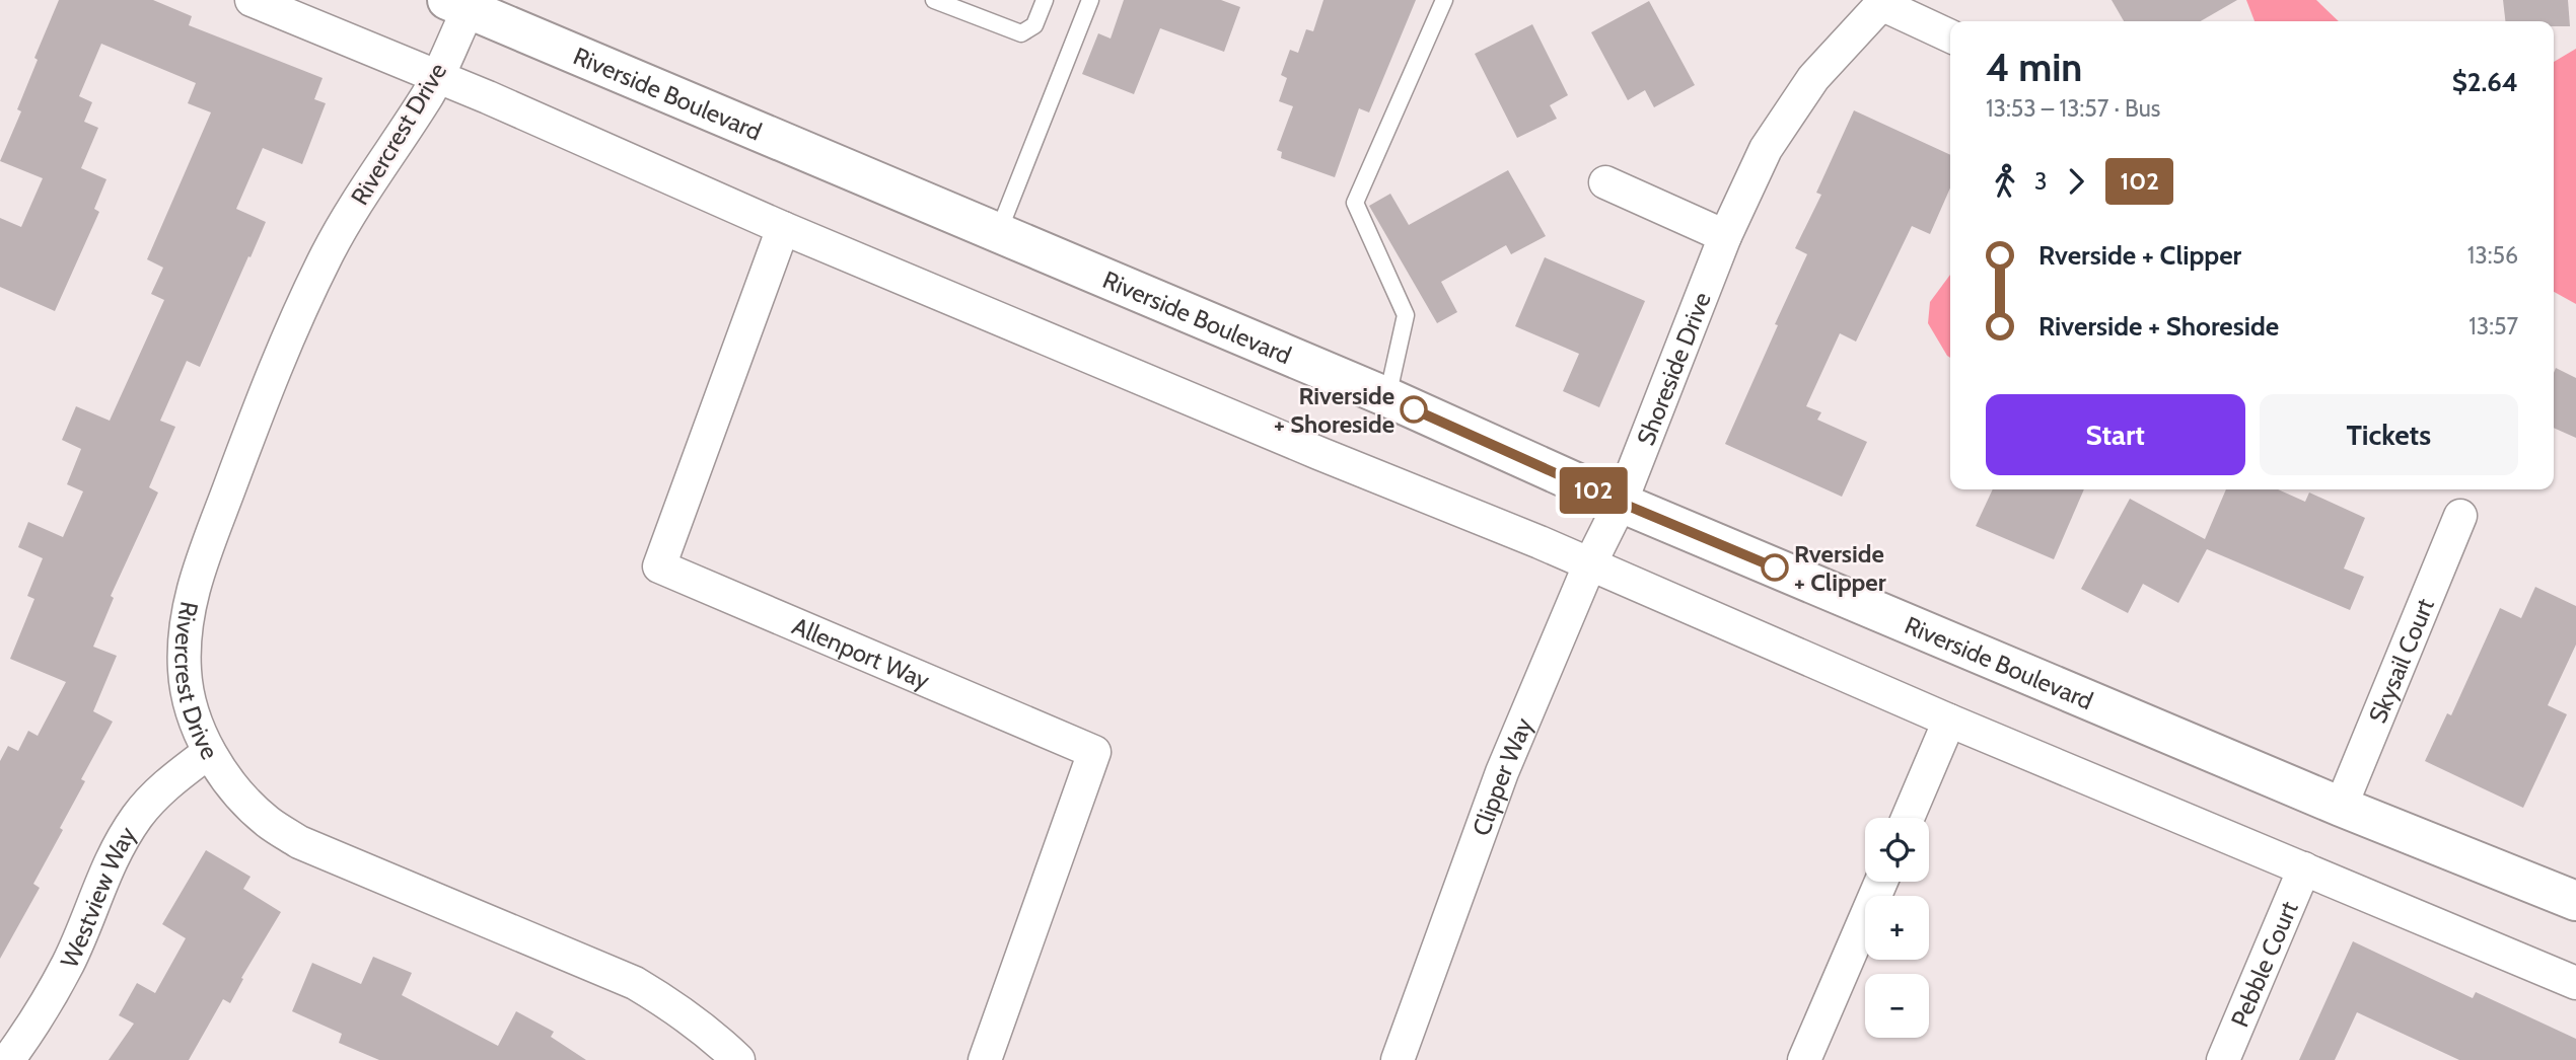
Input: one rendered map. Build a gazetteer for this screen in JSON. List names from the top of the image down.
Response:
{
  "streets": {
    "main road": ["Riverside Boulevard"],
    "street": [
      "Rivercrest Drive",
      "Shoreside Drive",
      "Allenport Way",
      "Skysail Court",
      "Clipper Way",
      "Westview Way",
      "Pebble Court"
    ]
  },
  "crossings": [
    ["Riverside Boulevard", "Rivercrest Drive"],
    ["Riverside Boulevard", "Shoreside Drive"],
    ["Riverside Boulevard", "Skysail Court"],
    ["Riverside Boulevard", "Clipper Way"],
    ["Rivercrest Drive", "Westview Way"],
    ["Shoreside Drive", "Clipper Way"]
  ],
  "places": ["Riverside + Shoreside", "Rverside + Clipper"],
  "lines": ["bus line 102"],
  "page": {
    "on_map": "102",
    "heading": ["4 min", "13:53 – 13:57 · Bus", "$2.64"],
    "legs": ["3", "102"],
    "list": [
      {
        "name": "Rverside + Clipper",
        "value": "13:56"
      },
      {
        "name": "Riverside + Shoreside",
        "value": "13:57"
      }
    ],
    "buttons": ["Start", "Tickets"],
    "map_buttons": ["+", "−"]
  }
}
